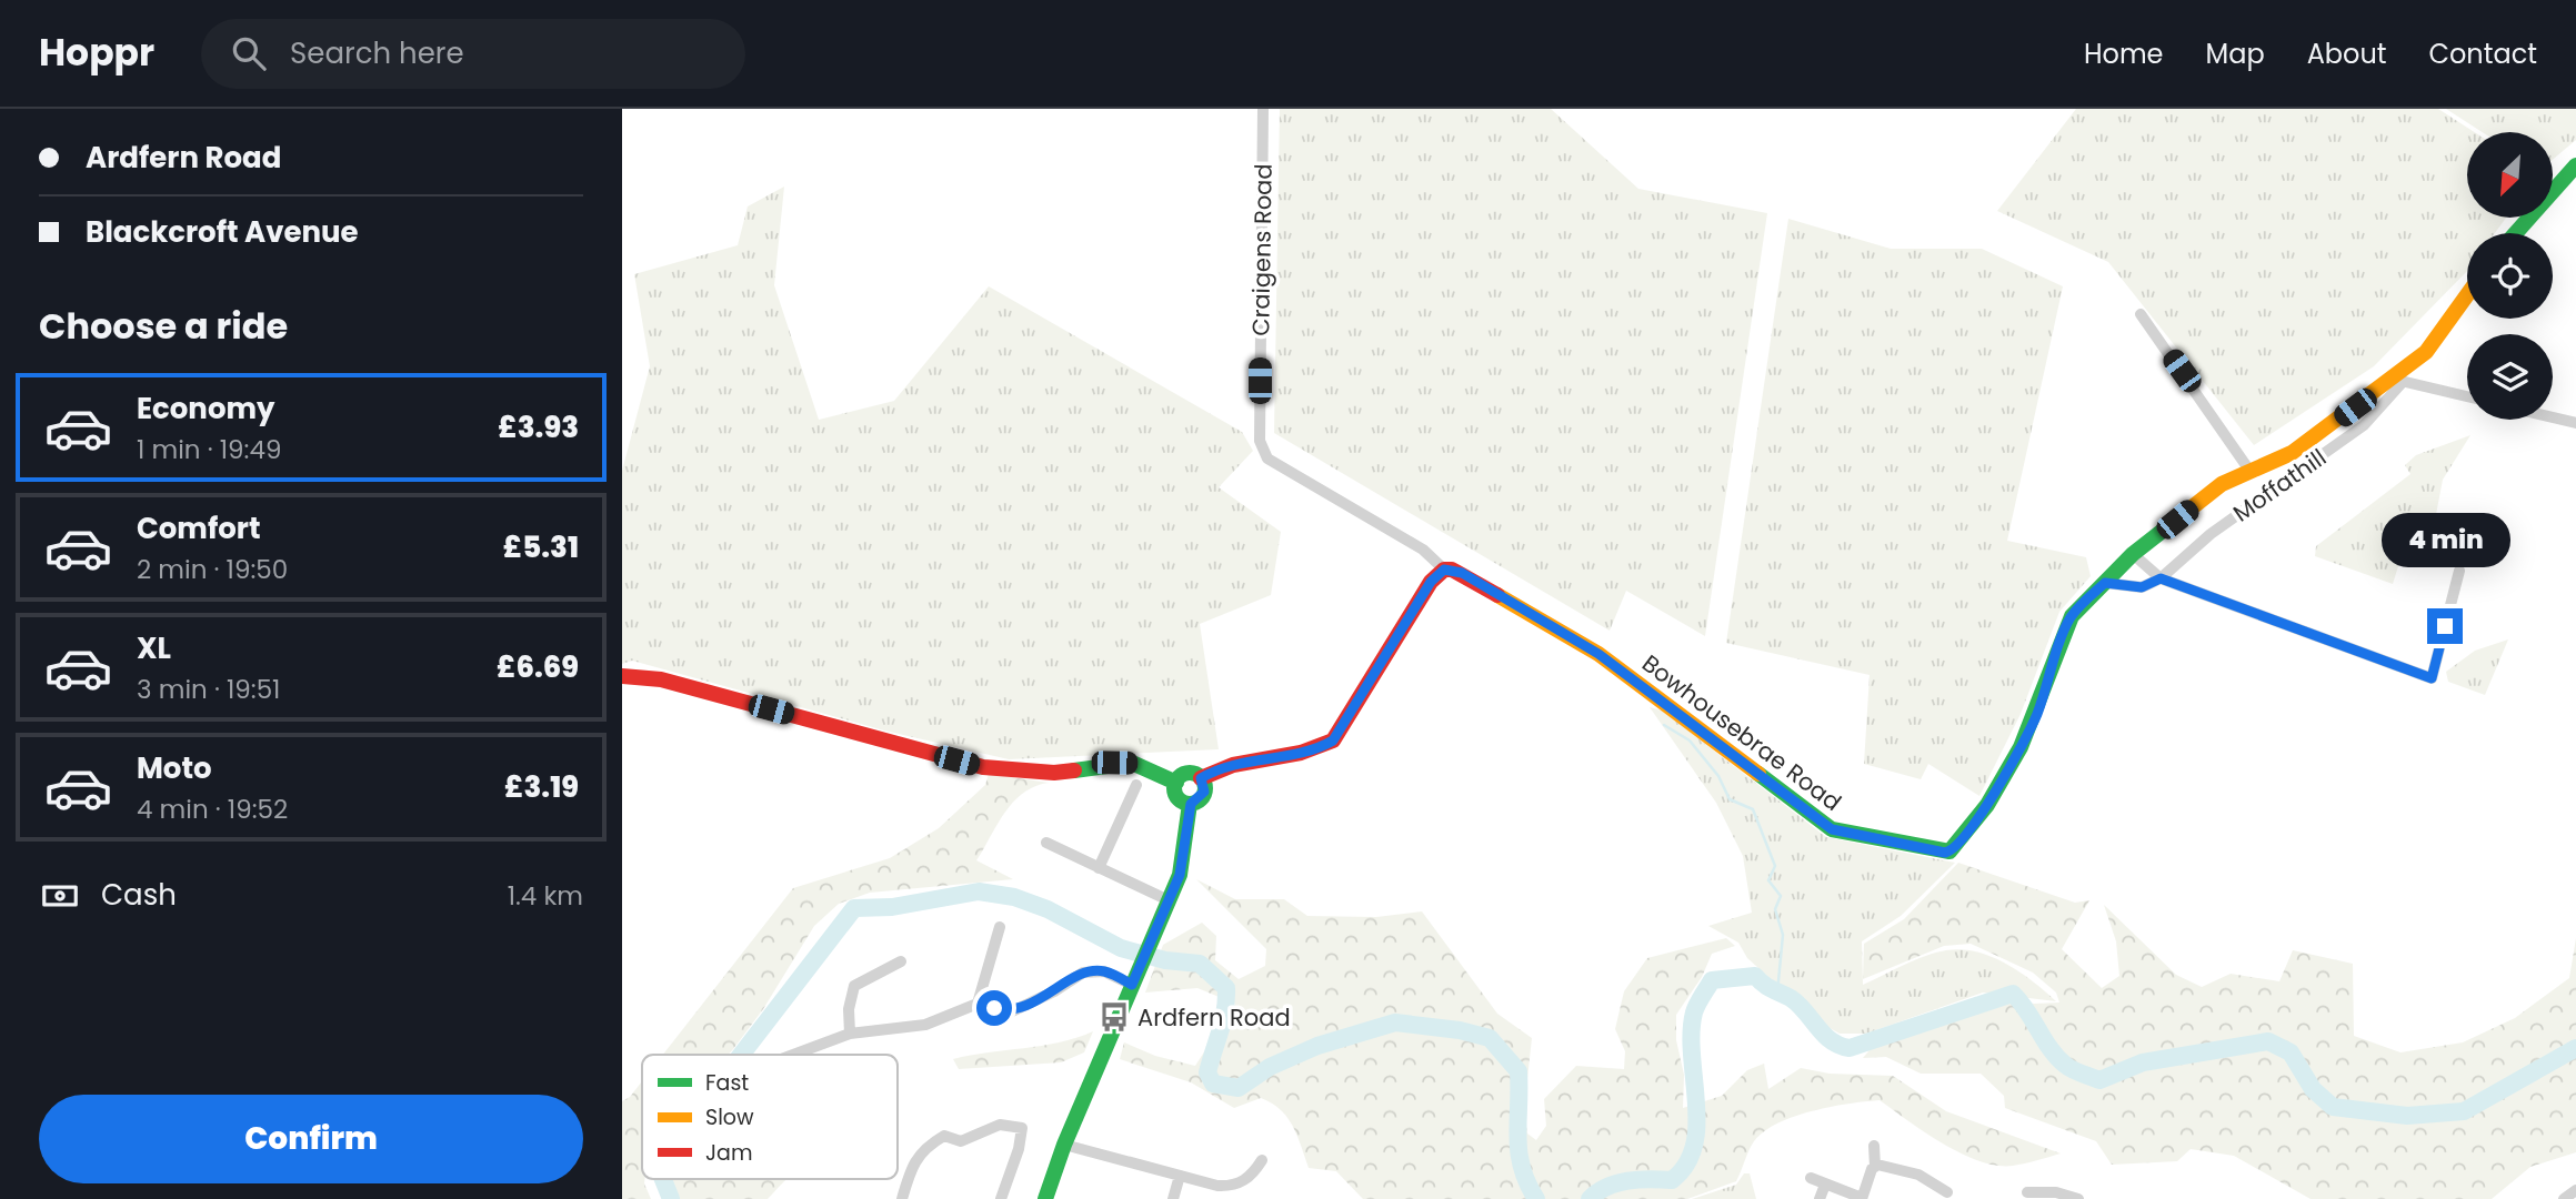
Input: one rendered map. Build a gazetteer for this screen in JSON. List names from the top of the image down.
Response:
{
  "streets": {
    "street": ["Craigens Road", "Moffathill", "Bowhousebrae Road"]
  },
  "crossings": [
    ["Craigens Road", "Bowhousebrae Road"],
    ["Moffathill", "Bowhousebrae Road"]
  ],
  "places": {
    "bus stop": ["Ardfern Road"]
  },
  "legend": ["Fast", "Slow", "Jam"],
  "north": "bottom left",
  "page": {
    "header": "Hoppr",
    "search": "Search here",
    "nav": [
      "Home",
      "Map",
      "About",
      "Contact"
    ],
    "banner": ["Ardfern Road", "Blackcroft Avenue"],
    "heading": "Choose a ride",
    "list": [
      {
        "name": "Economy",
        "note": "1 min · 19:49",
        "value": "£3.93"
      },
      {
        "name": "Comfort",
        "note": "2 min · 19:50",
        "value": "£5.31"
      },
      {
        "name": "XL",
        "note": "3 min · 19:51",
        "value": "£6.69"
      },
      {
        "name": "Moto",
        "note": "4 min · 19:52",
        "value": "£3.19"
      }
    ],
    "bubble": "4 min",
    "pay": ["Cash", "1.4 km"],
    "buttons": "Confirm"
  }
}
